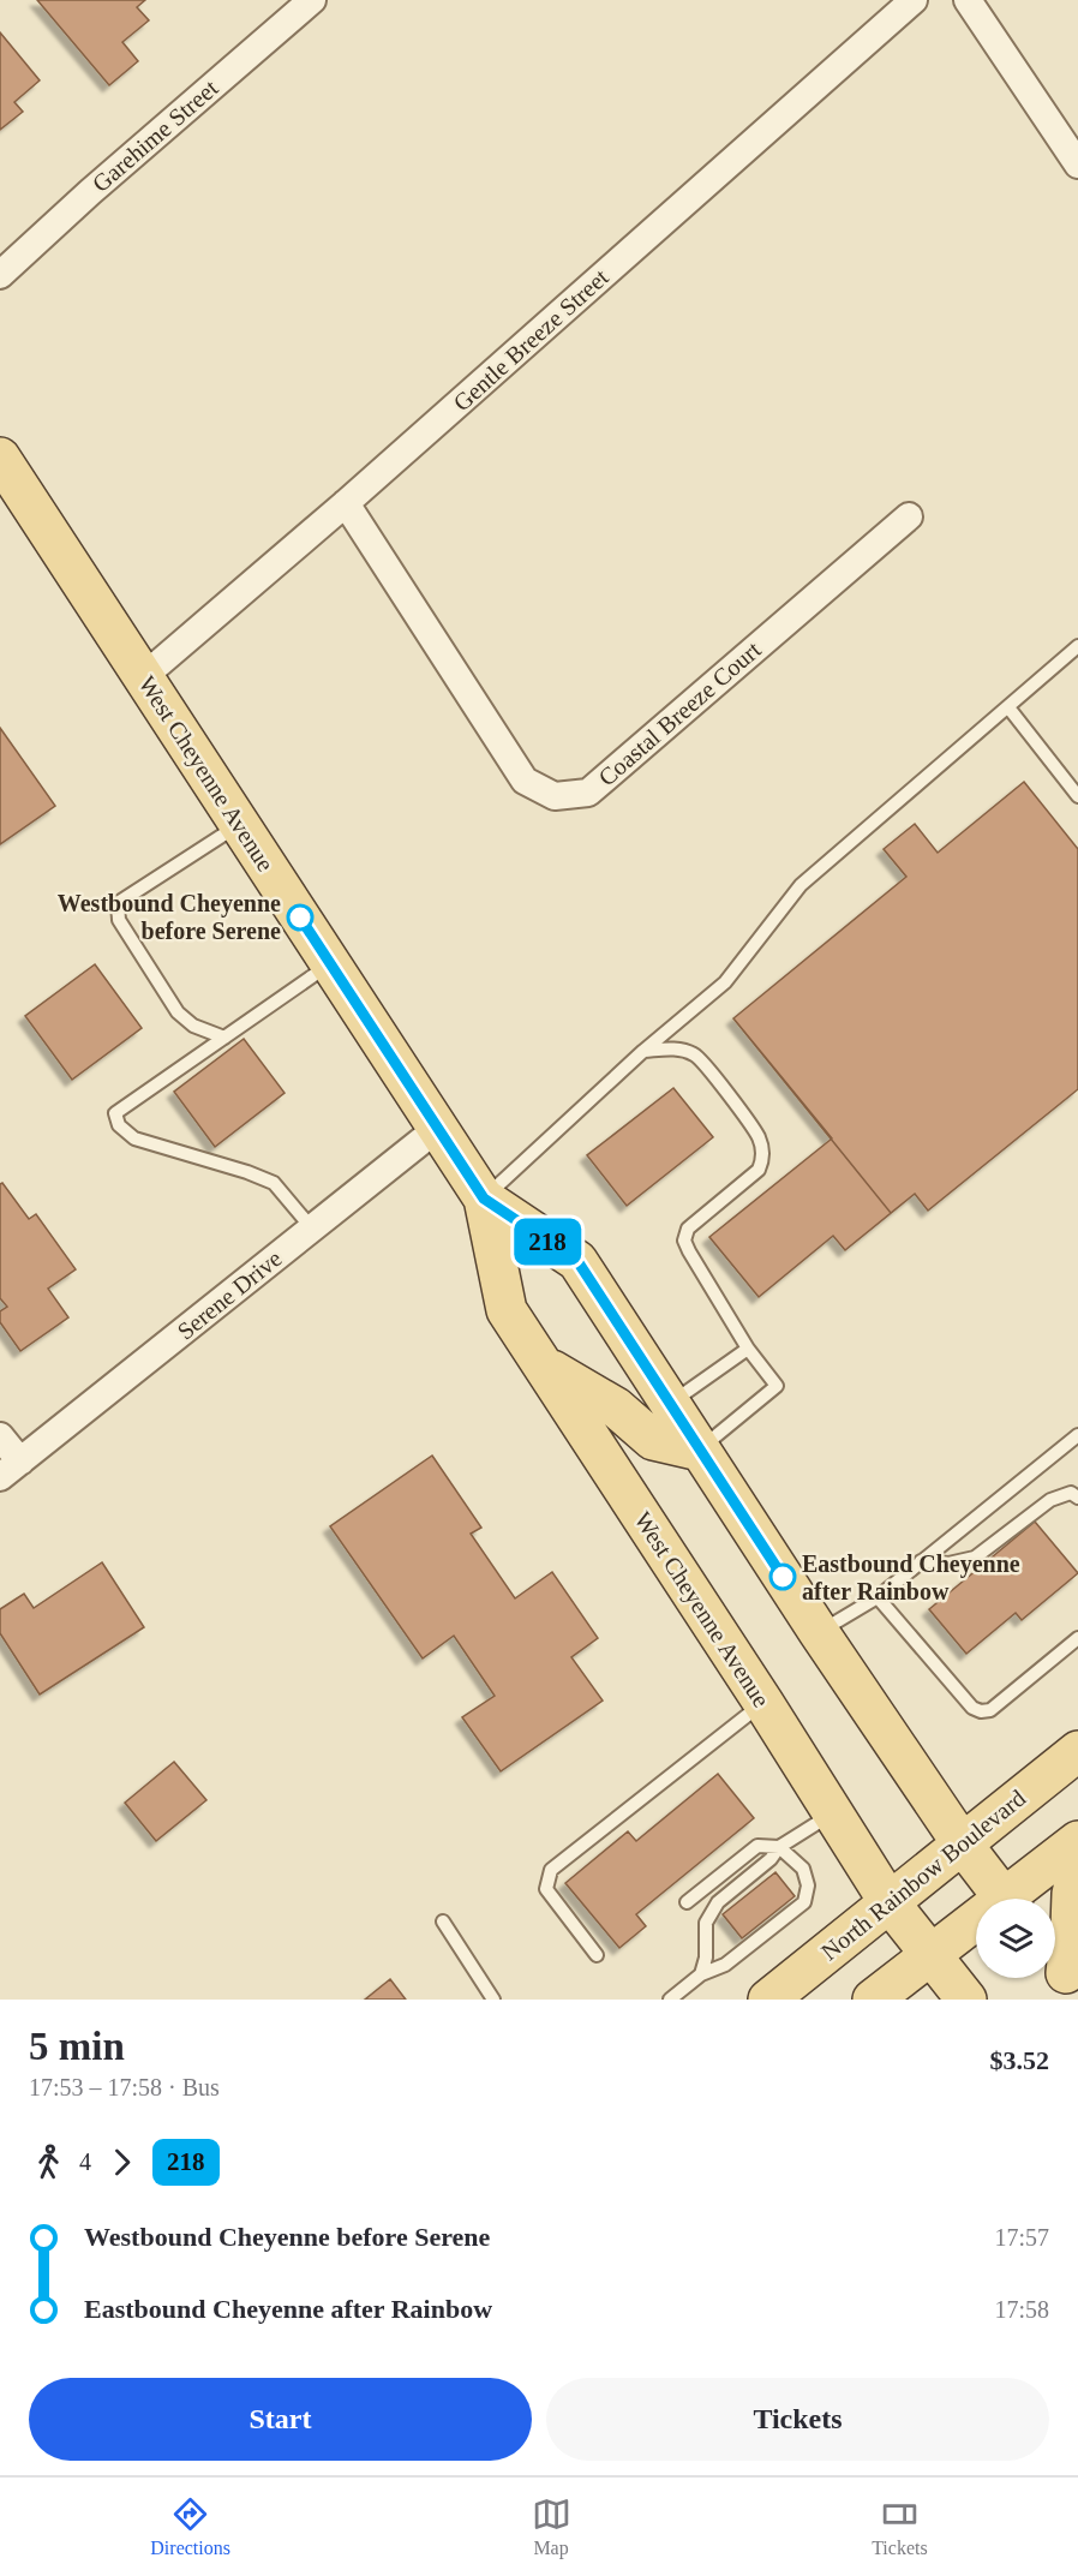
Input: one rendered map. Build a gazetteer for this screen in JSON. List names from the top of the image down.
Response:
{
  "streets": {
    "main road": ["West Cheyenne Avenue", "North Rainbow Boulevard"],
    "street": [
      "Garehime Street",
      "Gentle Breeze Street",
      "Coastal Breeze Court",
      "Serene Drive"
    ]
  },
  "crossings": [
    ["Gentle Breeze Street", "Coastal Breeze Court"],
    ["Gentle Breeze Street", "West Cheyenne Avenue"],
    ["West Cheyenne Avenue", "Serene Drive"],
    ["West Cheyenne Avenue", "North Rainbow Boulevard"]
  ],
  "places": ["Westbound Cheyenne before Serene", "Eastbound Cheyenne after Rainbow"],
  "lines": ["bus line 218"],
  "page": {
    "on_map": "218",
    "heading": ["5 min", "17:53 – 17:58 · Bus", "$3.52"],
    "legs": ["4", "218"],
    "list": [
      {
        "name": "Westbound Cheyenne before Serene",
        "value": "17:57"
      },
      {
        "name": "Eastbound Cheyenne after Rainbow",
        "value": "17:58"
      }
    ],
    "buttons": ["Start", "Tickets"],
    "tabs": ["Directions", "Map", "Tickets"]
  }
}
